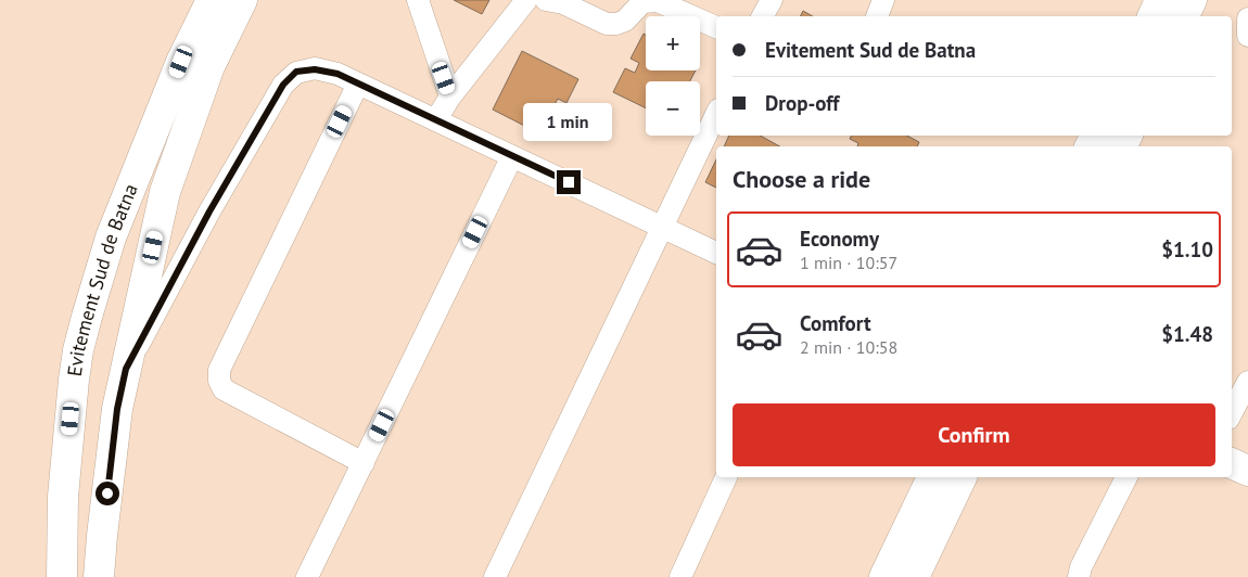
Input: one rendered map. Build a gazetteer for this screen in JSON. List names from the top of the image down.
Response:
{
  "streets": {
    "main road": ["Evitement Sud de Batna"]
  },
  "page": {
    "map_buttons": ["+", "−"],
    "banner": ["Evitement Sud de Batna", "Drop-off"],
    "bubble": "1 min",
    "heading": "Choose a ride",
    "list": [
      {
        "name": "Economy",
        "note": "1 min · 10:57",
        "value": "$1.10"
      },
      {
        "name": "Comfort",
        "note": "2 min · 10:58",
        "value": "$1.48"
      }
    ],
    "buttons": "Confirm"
  }
}
